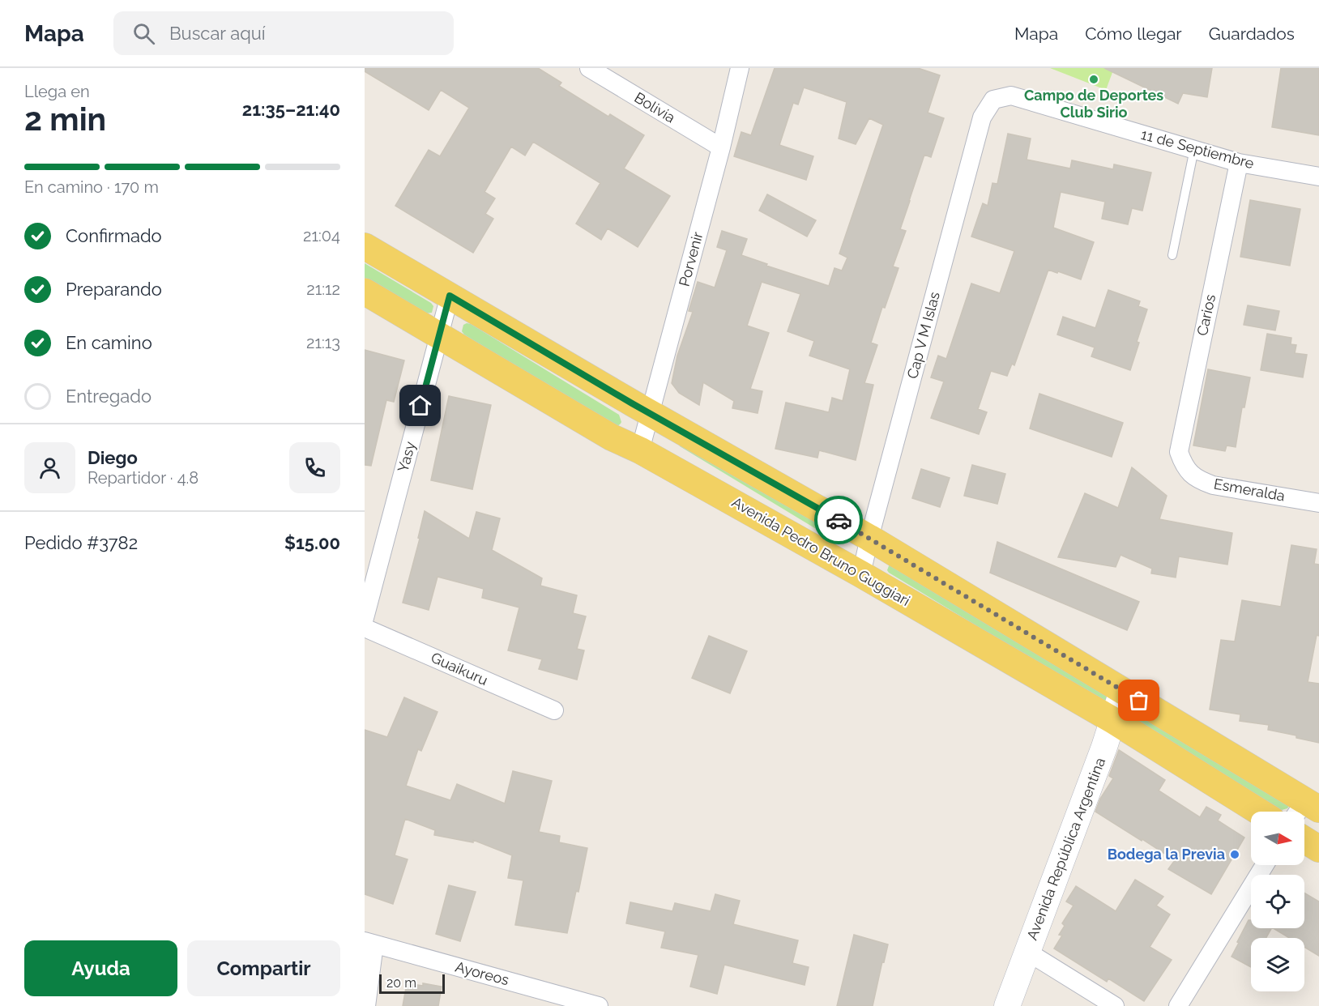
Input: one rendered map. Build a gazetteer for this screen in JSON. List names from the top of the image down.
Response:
{
  "streets": {
    "main road": ["Avenida Pedro Bruno Guggiari", "Avenida República Argentina"],
    "street": [
      "Bolivia",
      "11 de Septiembre",
      "Porvenir",
      "Carios",
      "Cap V M Islas",
      "Yasy",
      "Esmeralda",
      "Guaikuru",
      "Ayoreos"
    ]
  },
  "crossings": [
    ["Bolivia", "Porvenir"],
    ["11 de Septiembre", "Carios"],
    ["11 de Septiembre", "Cap V M Islas"],
    ["Porvenir", "Avenida Pedro Bruno Guggiari"],
    ["Carios", "Esmeralda"],
    ["Cap V M Islas", "Avenida Pedro Bruno Guggiari"],
    ["Yasy", "Avenida Pedro Bruno Guggiari"],
    ["Avenida Pedro Bruno Guggiari", "Avenida República Argentina"]
  ],
  "places": ["Campo de Deportes Club Sirio", "Bodega la Previa"],
  "scale_bar": "20 m",
  "north": "right",
  "page": {
    "header": "Mapa",
    "search": "Buscar aquí",
    "nav": ["Mapa", "Cómo llegar", "Guardados"],
    "heading": ["2 min", "Llega en", "21:35–21:40"],
    "panel": [
      "Diego",
      "Repartidor · 4.8",
      "Pedido #3782",
      "$15.00"
    ],
    "bar": "En camino · 170 m",
    "list": [
      ["Confirmado", "21:04"],
      ["Preparando", "21:12"],
      ["En camino", "21:13"],
      "Entregado"
    ],
    "buttons": ["Ayuda", "Compartir"],
    "scale": "20 m"
  }
}
